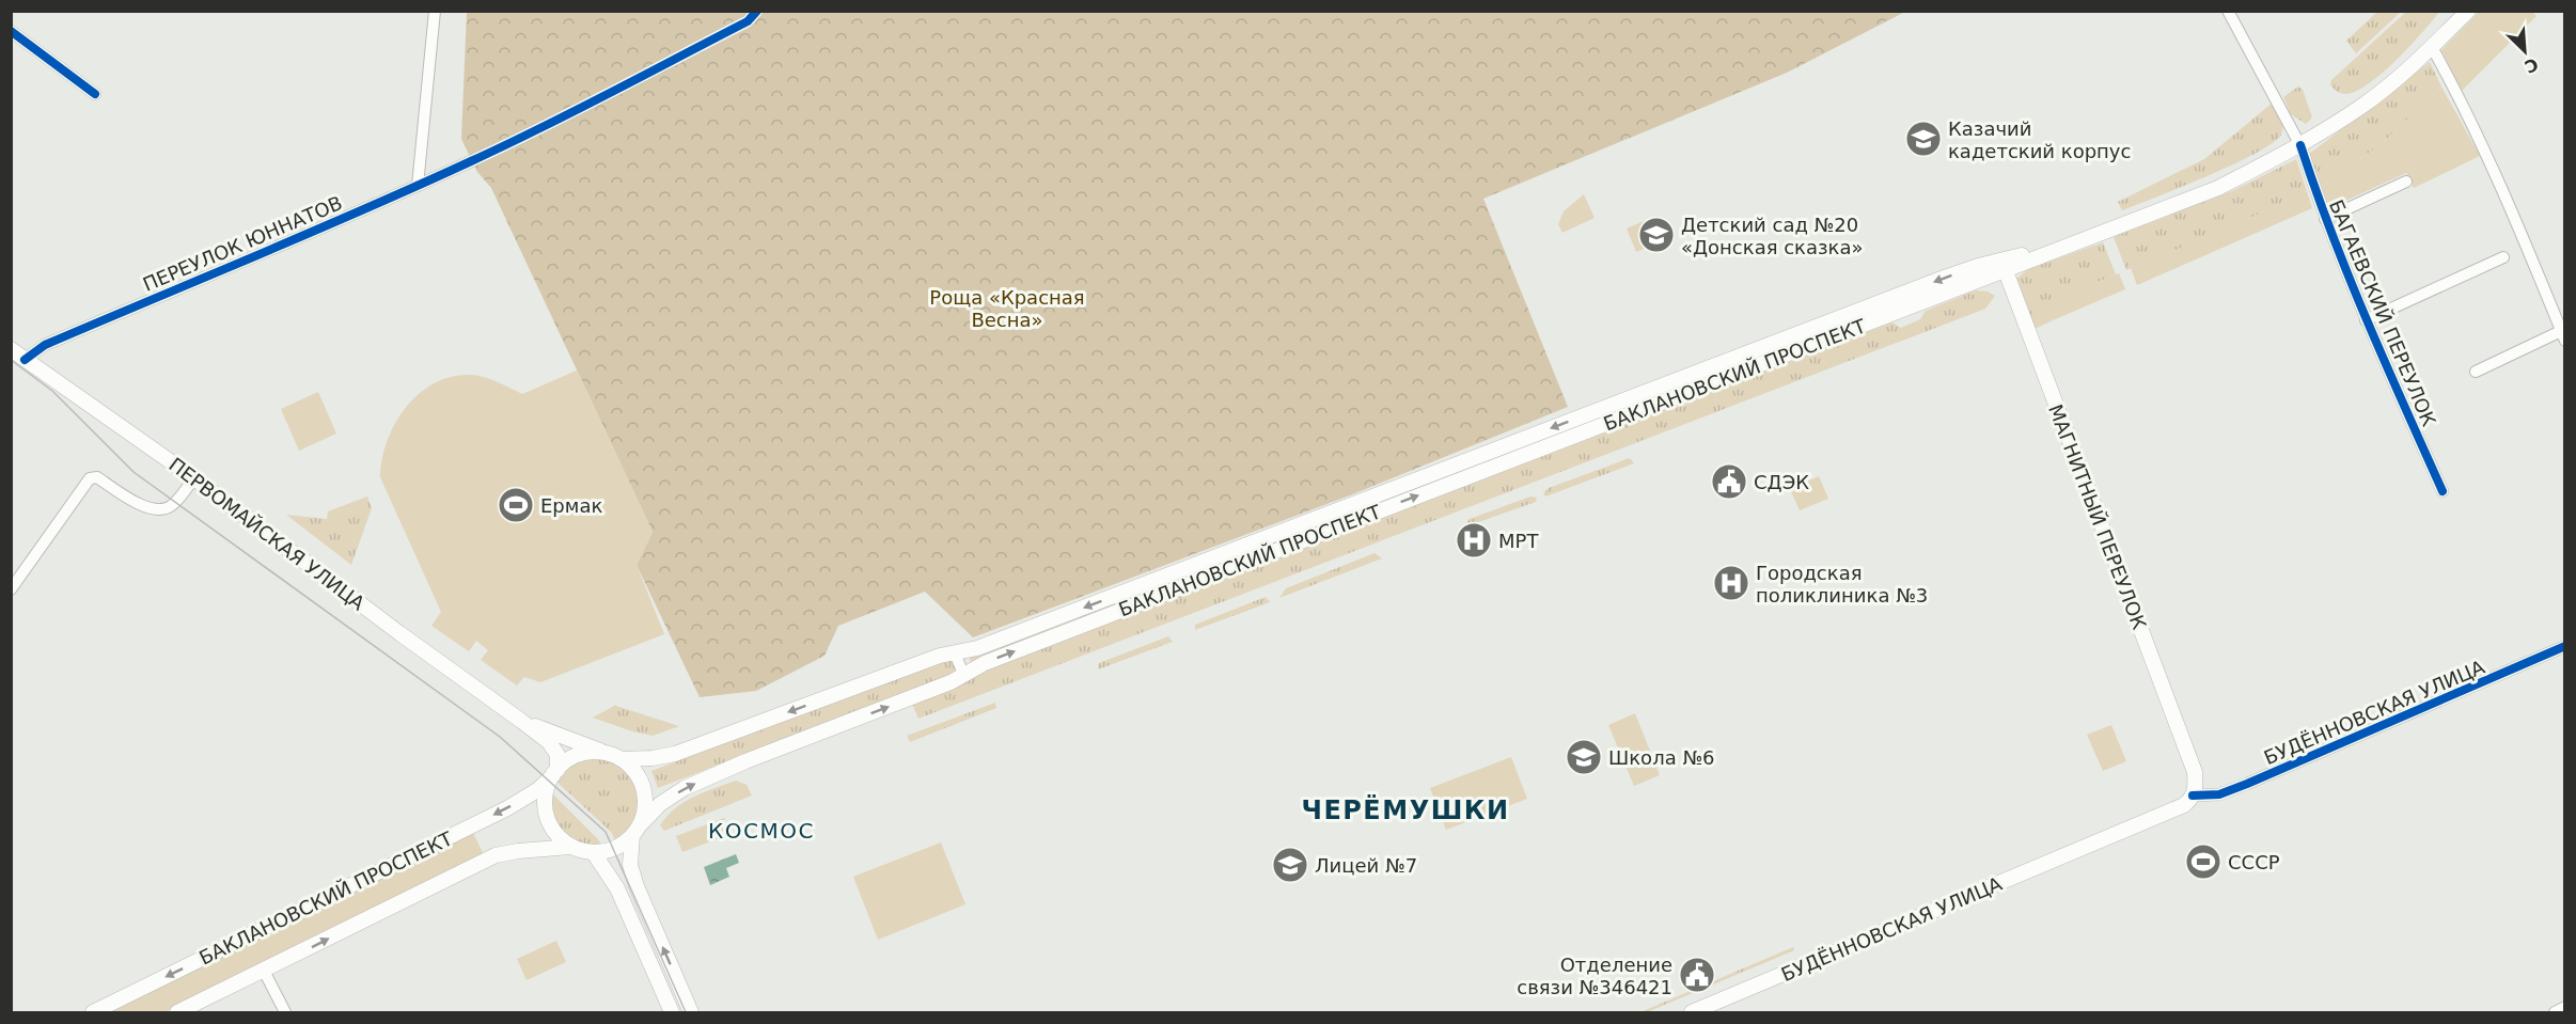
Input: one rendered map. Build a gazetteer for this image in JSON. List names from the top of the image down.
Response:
{
  "streets": {
    "main road": [
      "БАКЛАНОВСКИЙ ПРОСПЕКТ",
      "МАГНИТНЫЙ ПЕРЕУЛОК",
      "ПЕРВОМАЙСКАЯ УЛИЦА",
      "БУДЁННОВСКАЯ УЛИЦА"
    ],
    "street": ["ПЕРЕУЛОК ЮННАТОВ", "БАГАЕВСКИЙ ПЕРЕУЛОК"]
  },
  "crossings": [
    ["ПЕРЕУЛОК ЮННАТОВ", "ПЕРВОМАЙСКАЯ УЛИЦА"],
    ["БАГАЕВСКИЙ ПЕРЕУЛОК", "БАКЛАНОВСКИЙ ПРОСПЕКТ"],
    ["БАКЛАНОВСКИЙ ПРОСПЕКТ", "МАГНИТНЫЙ ПЕРЕУЛОК"],
    ["БАКЛАНОВСКИЙ ПРОСПЕКТ", "ПЕРВОМАЙСКАЯ УЛИЦА"],
    ["МАГНИТНЫЙ ПЕРЕУЛОК", "БУДЁННОВСКАЯ УЛИЦА"]
  ],
  "districts": ["ЧЕРЁМУШКИ", "КОСМОС"],
  "parks": ["Роща «Красная Весна»"],
  "places": {
    "school or university": [
      "Казачий кадетский корпус",
      "Детский сад №20 «Донская сказка»",
      "Школа №6",
      "Лицей №7"
    ],
    "public building": ["СДЭК", "Отделение связи №346421"],
    "sports": ["Ермак", "СССР"],
    "hospital": ["МРТ", "Городская поликлиника №3"]
  },
  "north": "bottom right"
}
